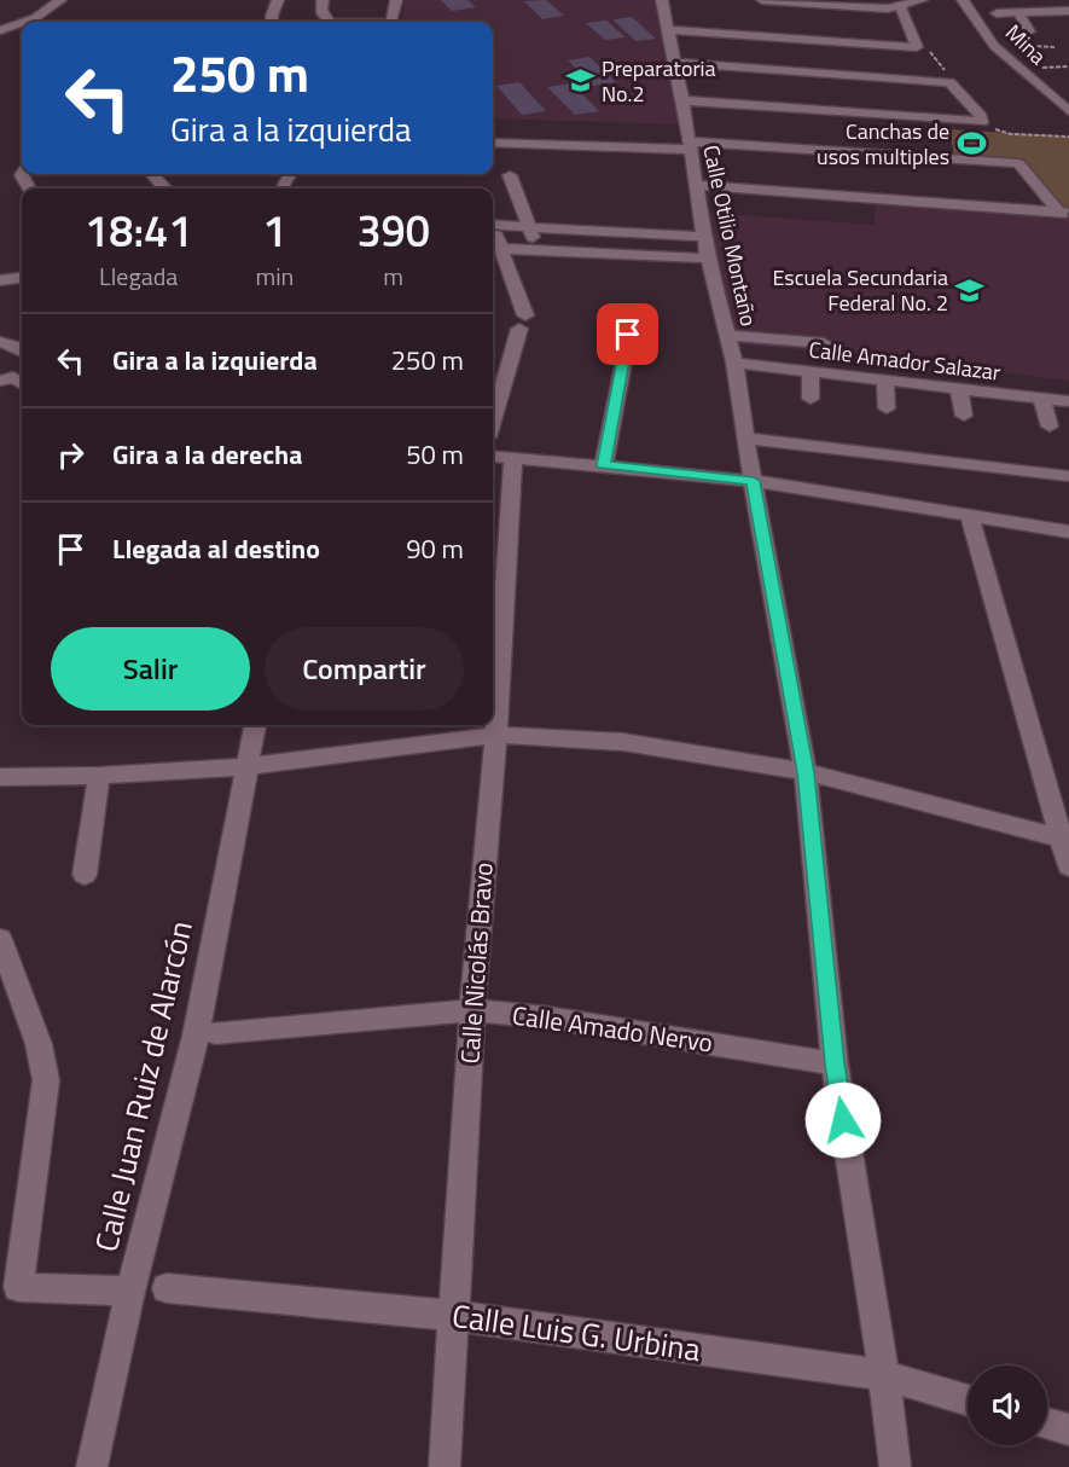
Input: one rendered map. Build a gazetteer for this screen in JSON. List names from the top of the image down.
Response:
{
  "streets": {
    "street": [
      "Mina",
      "Calle Otilio Montaño",
      "Calle Amador Salazar",
      "Calle Nicolás Bravo",
      "Calle Amado Nervo",
      "Calle Juan Ruiz de Alarcón",
      "Calle Luis G. Urbina"
    ]
  },
  "crossings": [
    ["Calle Otilio Montaño", "Calle Amador Salazar"],
    ["Calle Otilio Montaño", "Calle Amado Nervo"],
    ["Calle Otilio Montaño", "Calle Luis G. Urbina"],
    ["Calle Nicolás Bravo", "Calle Amado Nervo"],
    ["Calle Nicolás Bravo", "Calle Luis G. Urbina"]
  ],
  "places": {
    "school or university": ["Preparatoria No.2", "Escuela Secundaria Federal No. 2"],
    "sports": ["Canchas de usos multiples"]
  },
  "page": {
    "turn": ["250 m", "Gira a la izquierda"],
    "eta": [
      "18:41",
      "Llegada",
      "1",
      "min",
      "390",
      "m"
    ],
    "list": [
      {
        "name": "Gira a la izquierda",
        "value": "250 m"
      },
      {
        "name": "Gira a la derecha",
        "value": "50 m"
      },
      {
        "name": "Llegada al destino",
        "value": "90 m"
      }
    ],
    "buttons": ["Salir", "Compartir"]
  }
}
